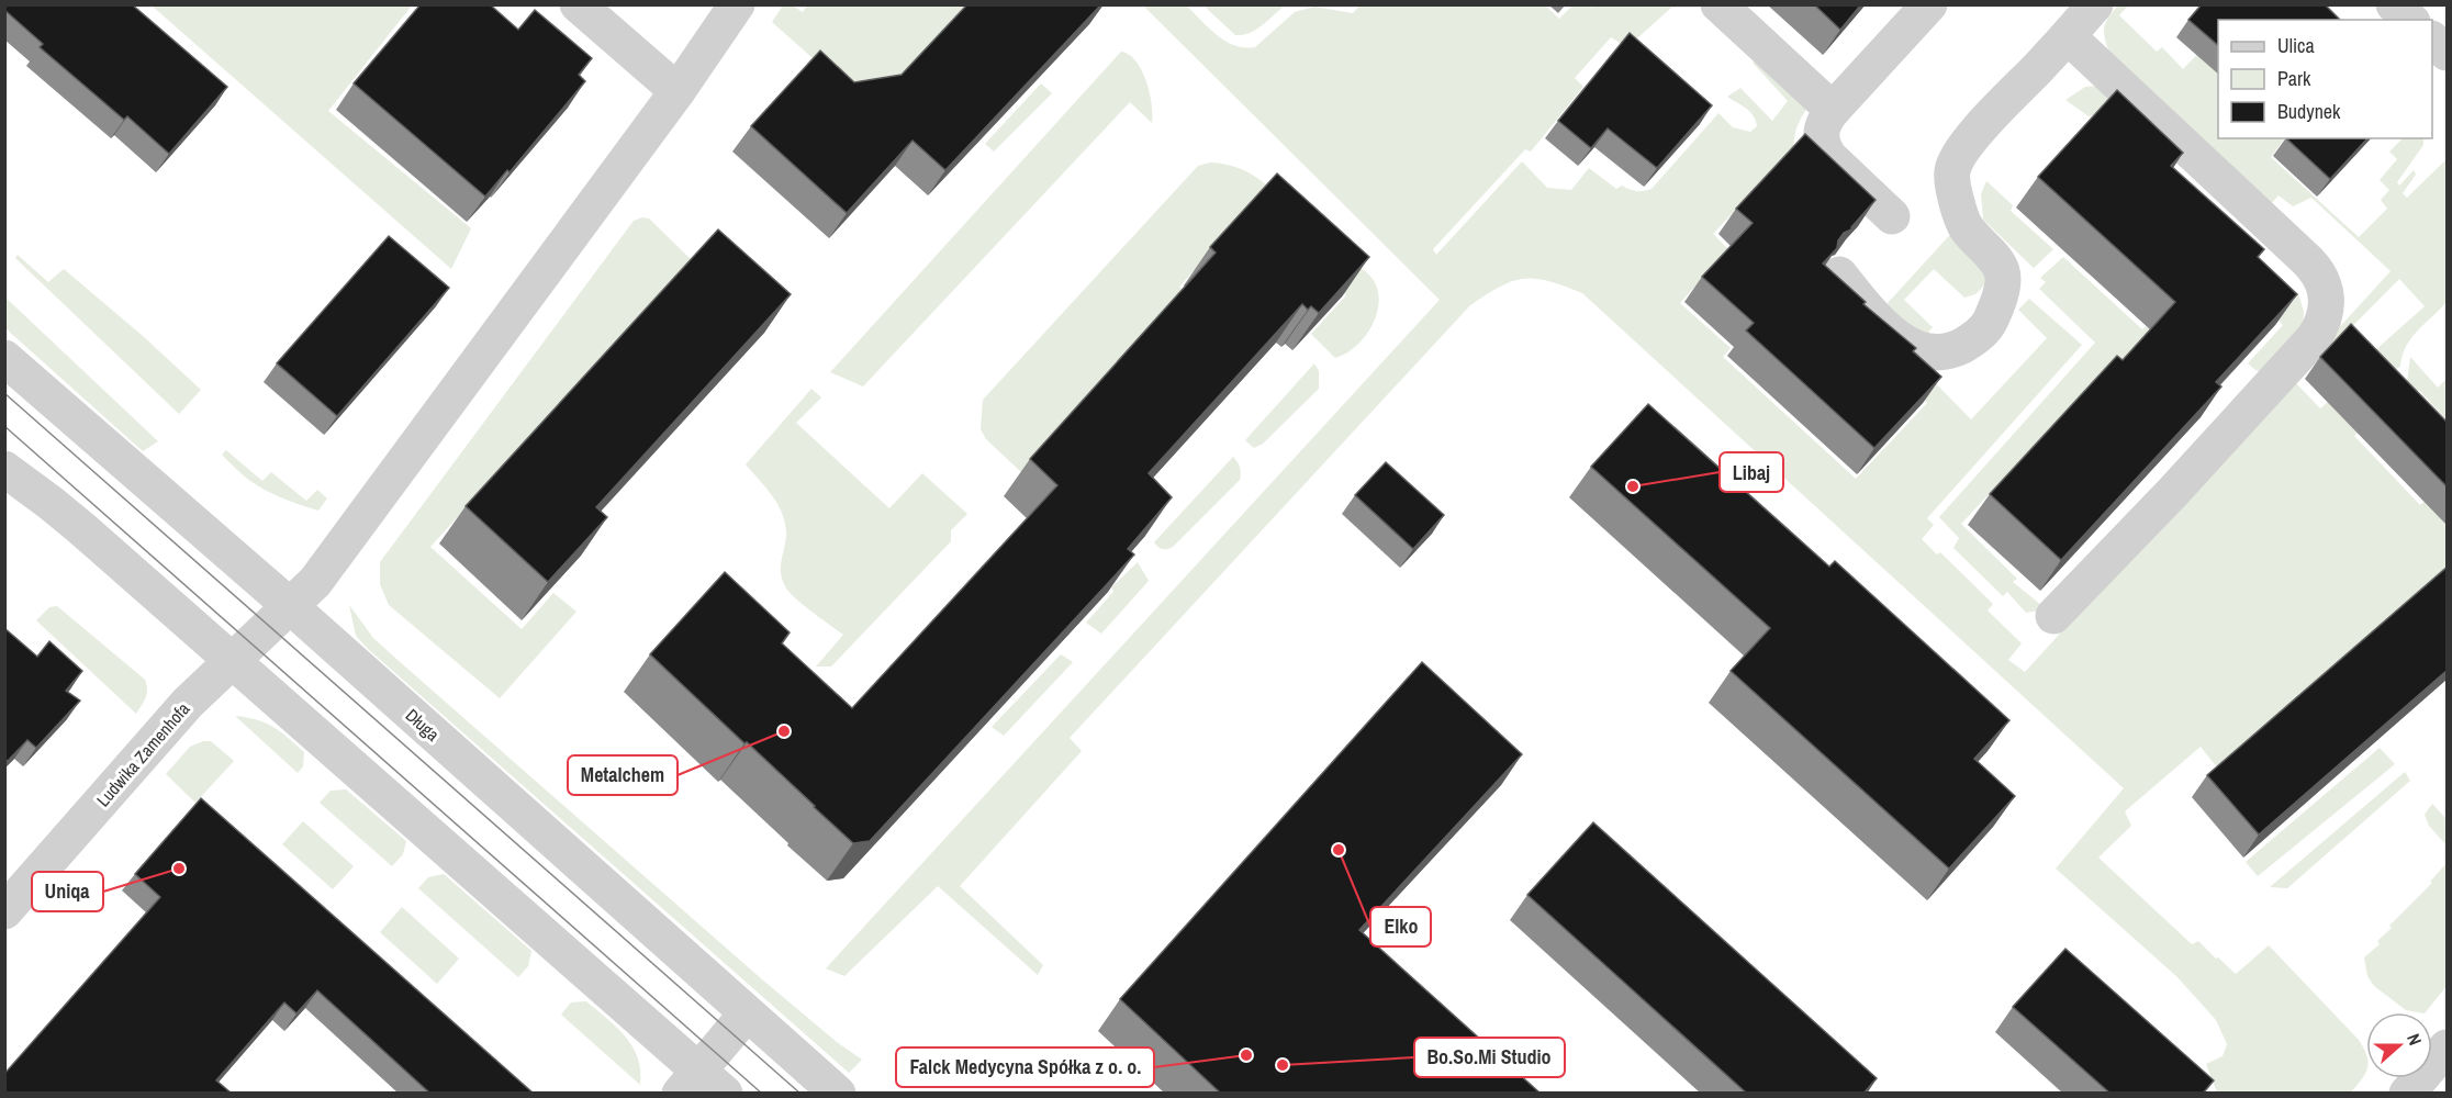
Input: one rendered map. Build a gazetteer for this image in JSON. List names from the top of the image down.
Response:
{
  "streets": {
    "street": ["Długa", "Ludwika Zamenhofa"]
  },
  "crossings": [
    ["Długa", "Ludwika Zamenhofa"]
  ],
  "places": [
    "Libaj",
    "Metalchem",
    "Elko",
    "Uniqa",
    "Falck Medycyna Spółka z o. o.",
    "Bo.So.Mi Studio"
  ],
  "legend": ["Ulica", "Park", "Budynek"],
  "north": "right"
}
